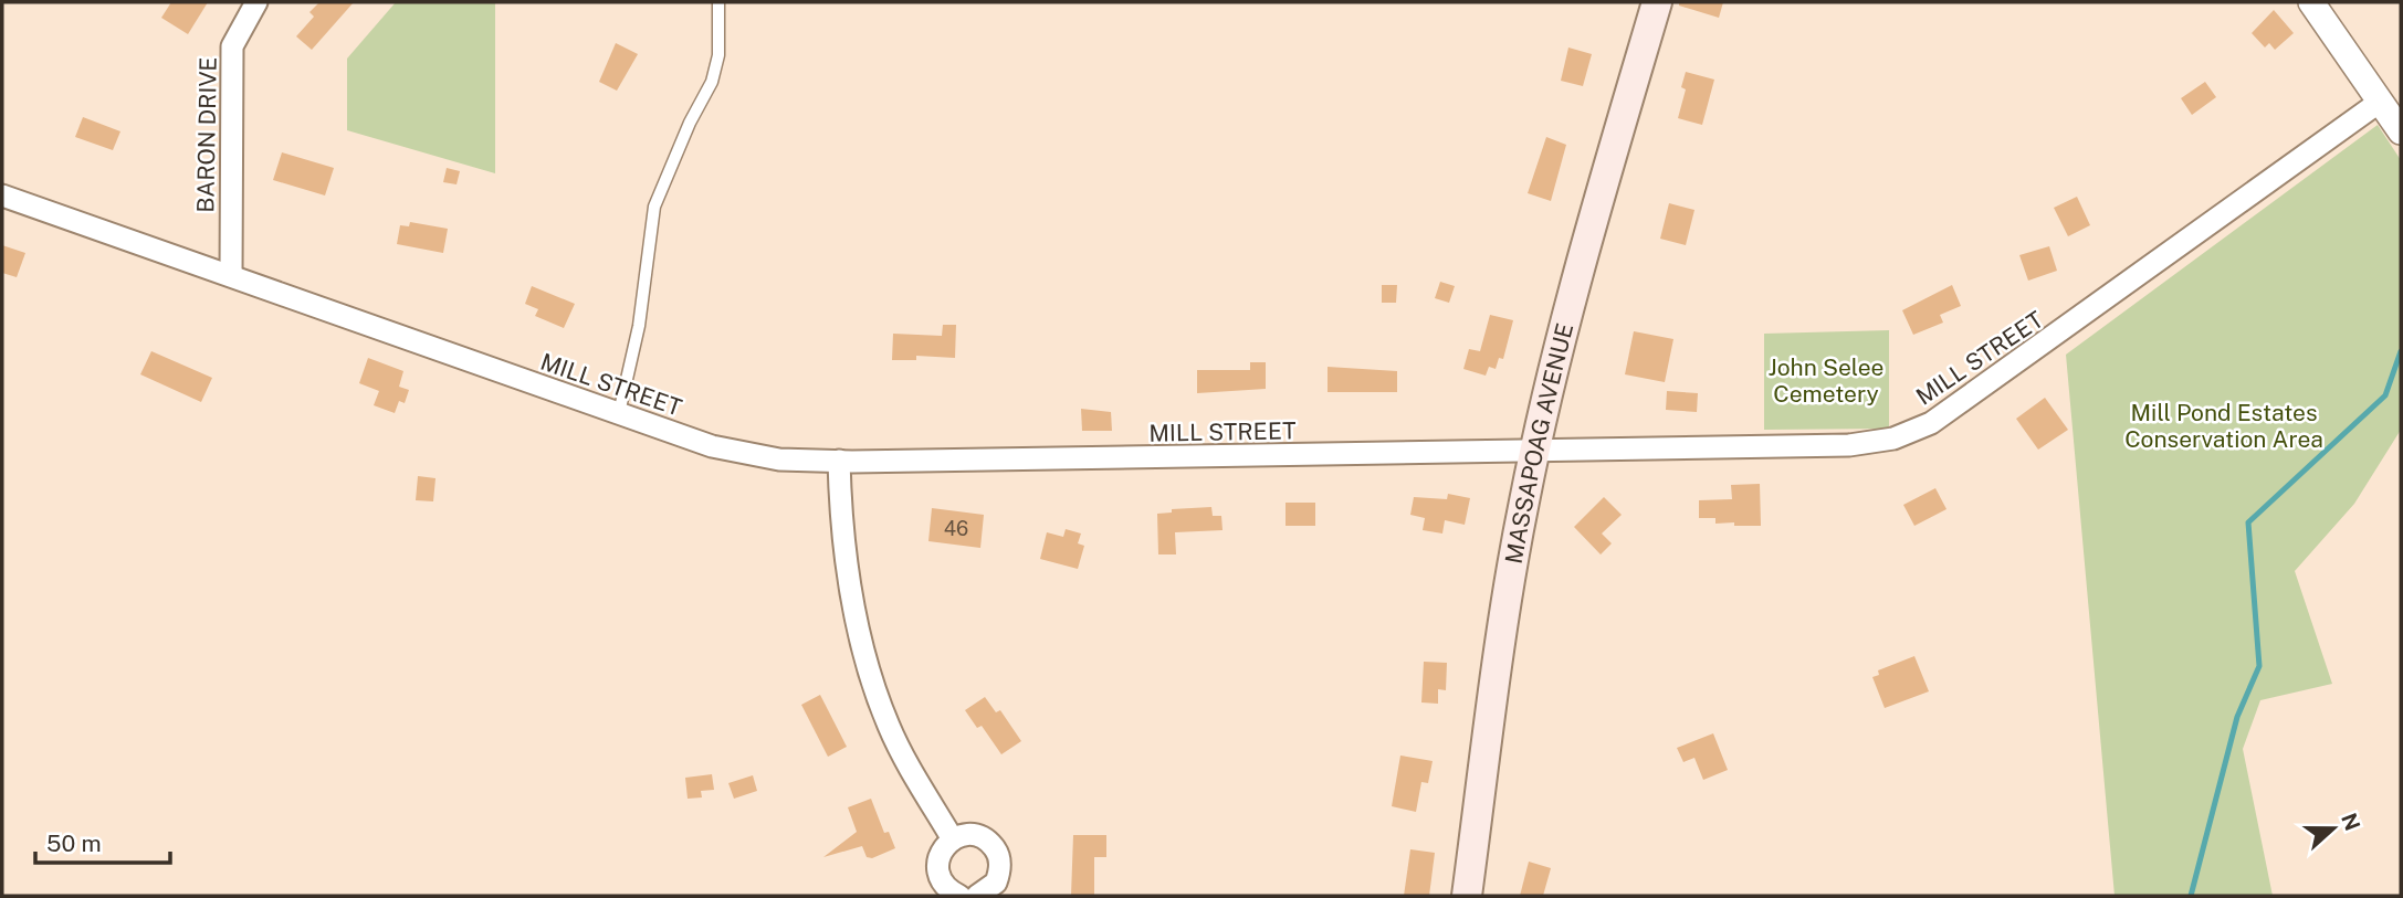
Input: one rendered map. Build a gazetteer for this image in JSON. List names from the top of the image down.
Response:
{
  "streets": {
    "main road": ["MASSAPOAG AVENUE"],
    "street": ["BARON DRIVE", "MILL STREET"]
  },
  "crossings": [
    ["BARON DRIVE", "MILL STREET"],
    ["MILL STREET", "MASSAPOAG AVENUE"]
  ],
  "parks": ["John Selee Cemetery", "Mill Pond Estates Conservation Area"],
  "house_numbers": ["46"],
  "scale_bar": "50 m",
  "north": "right"
}
